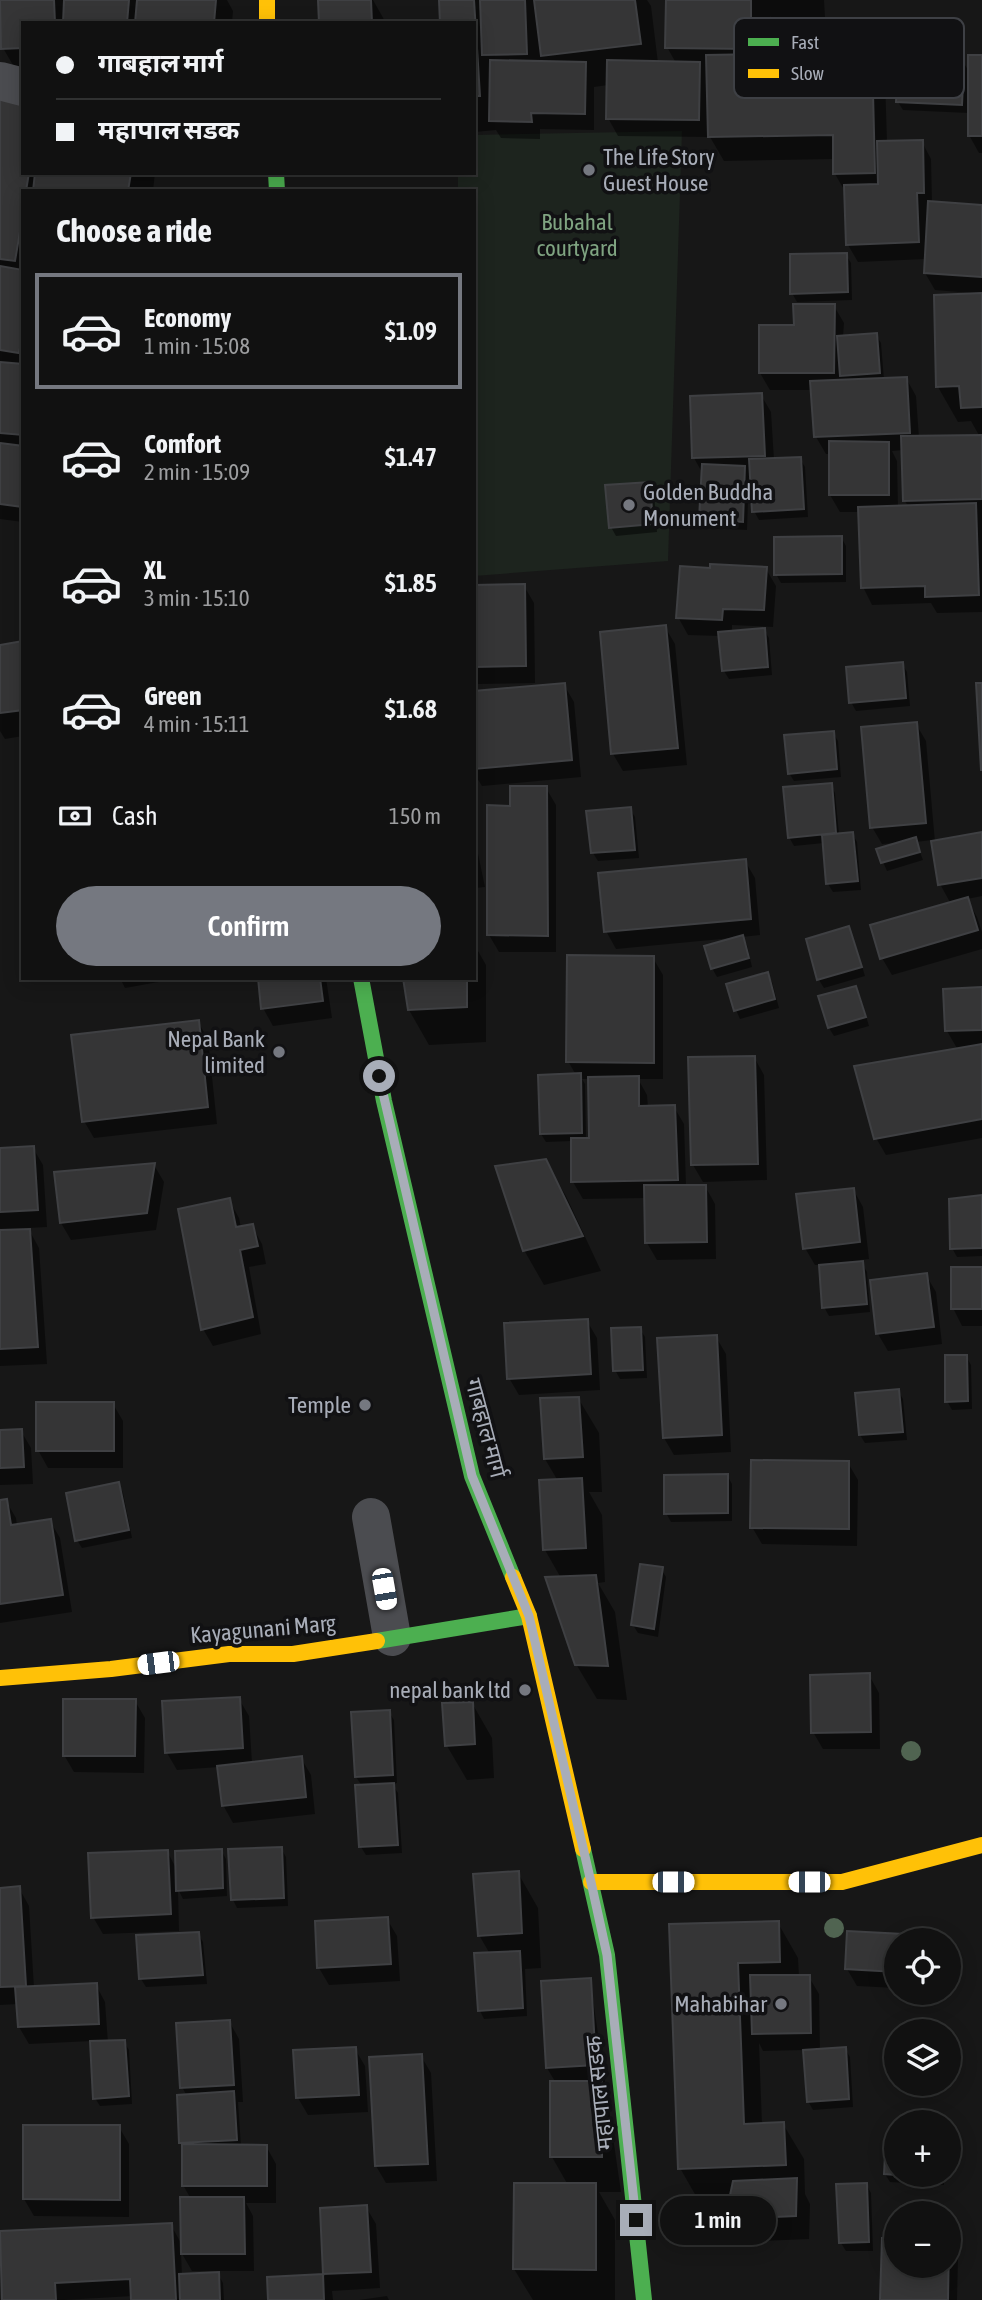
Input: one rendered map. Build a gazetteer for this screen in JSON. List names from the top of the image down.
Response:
{
  "streets": {
    "main road": ["गाबहाल मार्ग", "Kayagunani Marg", "महापाल सडक"]
  },
  "crossings": [
    ["गाबहाल मार्ग", "Kayagunani Marg"],
    ["गाबहाल मार्ग", "महापाल सडक"]
  ],
  "parks": ["Bubahal courtyard"],
  "places": [
    "The Life Story Guest House",
    "Golden Buddha Monument",
    "Nepal Bank limited",
    "Temple",
    "nepal bank ltd",
    "Mahabihar"
  ],
  "legend": ["Fast", "Slow"],
  "page": {
    "banner": ["गाबहाल मार्ग", "महापाल सडक"],
    "heading": "Choose a ride",
    "list": [
      {
        "name": "Economy",
        "note": "1 min · 15:08",
        "value": "$1.09"
      },
      {
        "name": "Comfort",
        "note": "2 min · 15:09",
        "value": "$1.47"
      },
      {
        "name": "XL",
        "note": "3 min · 15:10",
        "value": "$1.85"
      },
      {
        "name": "Green",
        "note": "4 min · 15:11",
        "value": "$1.68"
      }
    ],
    "pay": ["Cash", "150 m"],
    "buttons": "Confirm",
    "map_buttons": ["+", "−"],
    "bubble": "1 min"
  }
}
